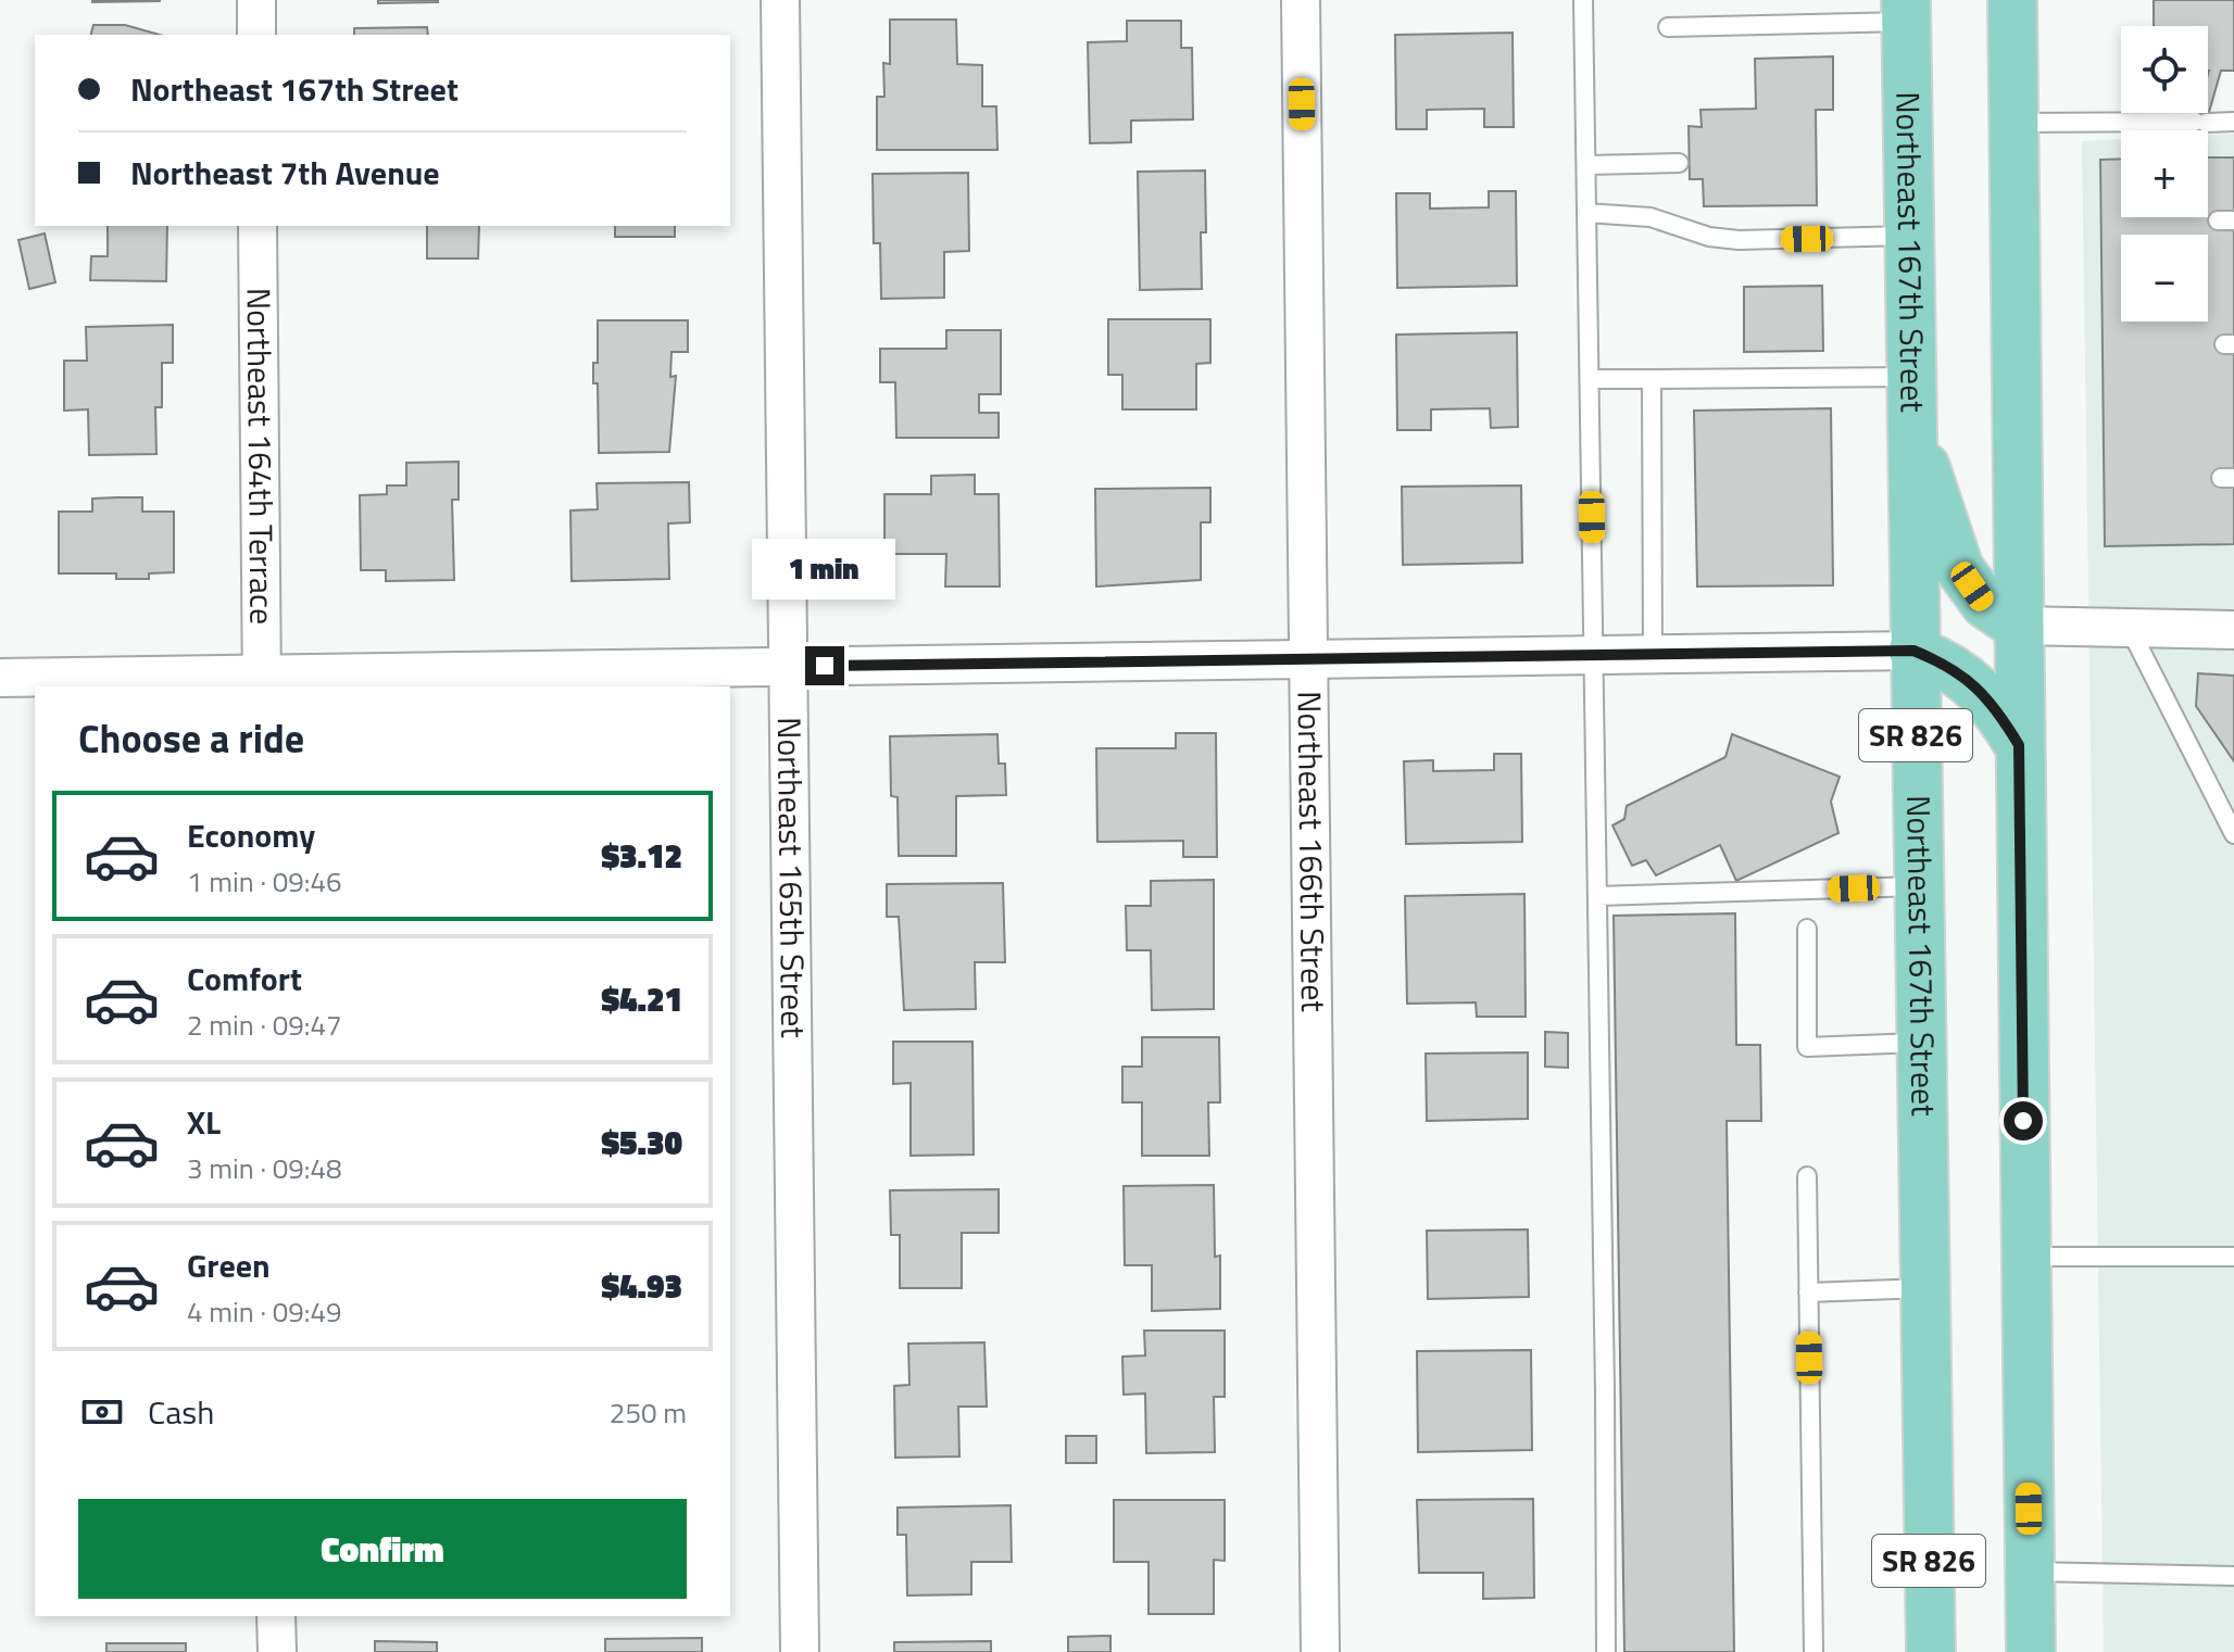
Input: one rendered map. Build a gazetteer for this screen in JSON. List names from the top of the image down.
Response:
{
  "streets": {
    "main road": ["Northeast 167th Street", "SR 826"],
    "street": ["Northeast 164th Terrace", "Northeast 166th Street", "Northeast 165th Street"]
  },
  "page": {
    "map_buttons": ["+", "−"],
    "banner": ["Northeast 167th Street", "Northeast 7th Avenue"],
    "bubble": "1 min",
    "heading": "Choose a ride",
    "list": [
      {
        "name": "Economy",
        "note": "1 min · 09:46",
        "value": "$3.12"
      },
      {
        "name": "Comfort",
        "note": "2 min · 09:47",
        "value": "$4.21"
      },
      {
        "name": "XL",
        "note": "3 min · 09:48",
        "value": "$5.30"
      },
      {
        "name": "Green",
        "note": "4 min · 09:49",
        "value": "$4.93"
      }
    ],
    "pay": ["Cash", "250 m"],
    "buttons": "Confirm"
  }
}
